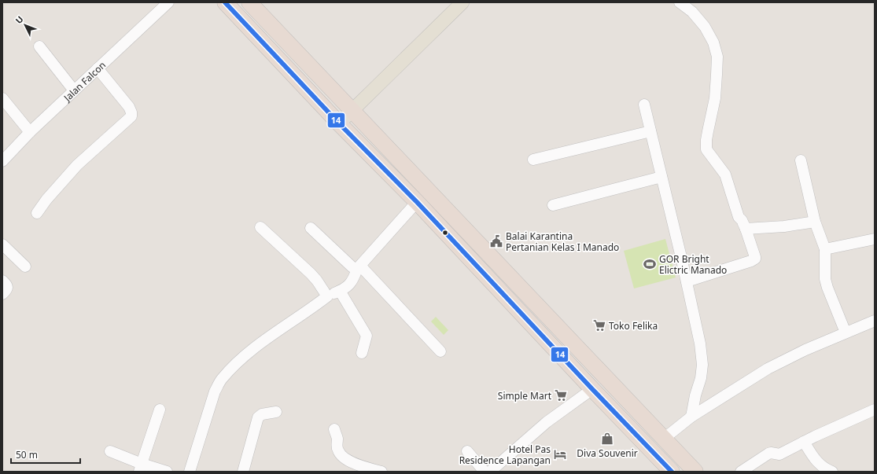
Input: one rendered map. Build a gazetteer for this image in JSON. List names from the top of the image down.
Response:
{
  "streets": {
    "street": ["Jalan Falcon"]
  },
  "places": {
    "public building": ["Balai Karantina Pertanian Kelas I Manado"],
    "sports": ["GOR Bright Elictric Manado"],
    "supermarket": ["Toko Felika", "Simple Mart"],
    "shop": ["Diva Souvenir"],
    "hotel": ["Hotel Pas Residence Lapangan"]
  },
  "lines": ["transit line 14"],
  "scale_bar": "50 m",
  "north": "top left"
}
